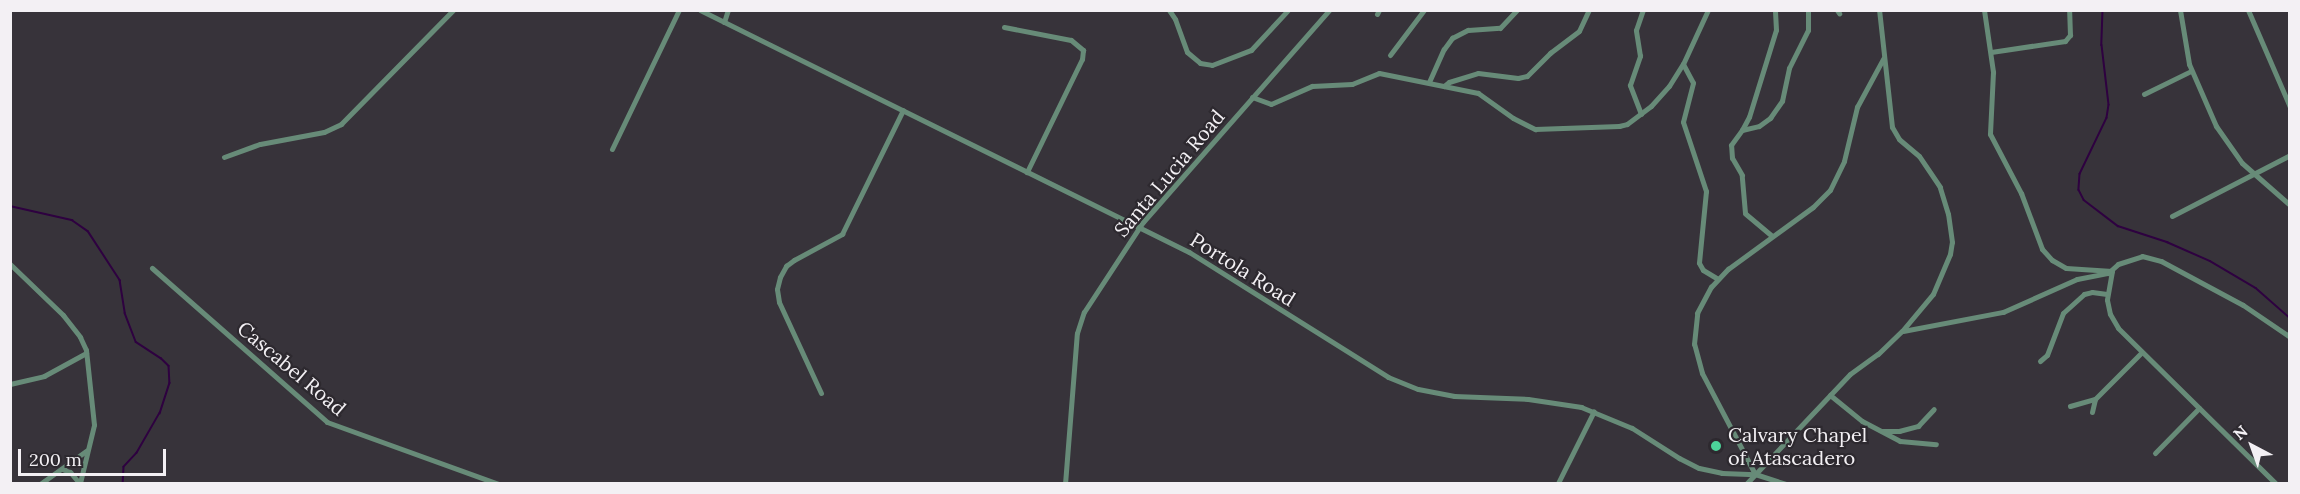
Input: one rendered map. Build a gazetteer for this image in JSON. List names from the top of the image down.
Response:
{
  "streets": {
    "street": ["Santa Lucia Road", "Portola Road", "Cascabel Road"]
  },
  "crossings": [
    ["Santa Lucia Road", "Portola Road"]
  ],
  "places": ["Calvary Chapel of Atascadero"],
  "scale_bar": "200 m",
  "north": "top left"
}
